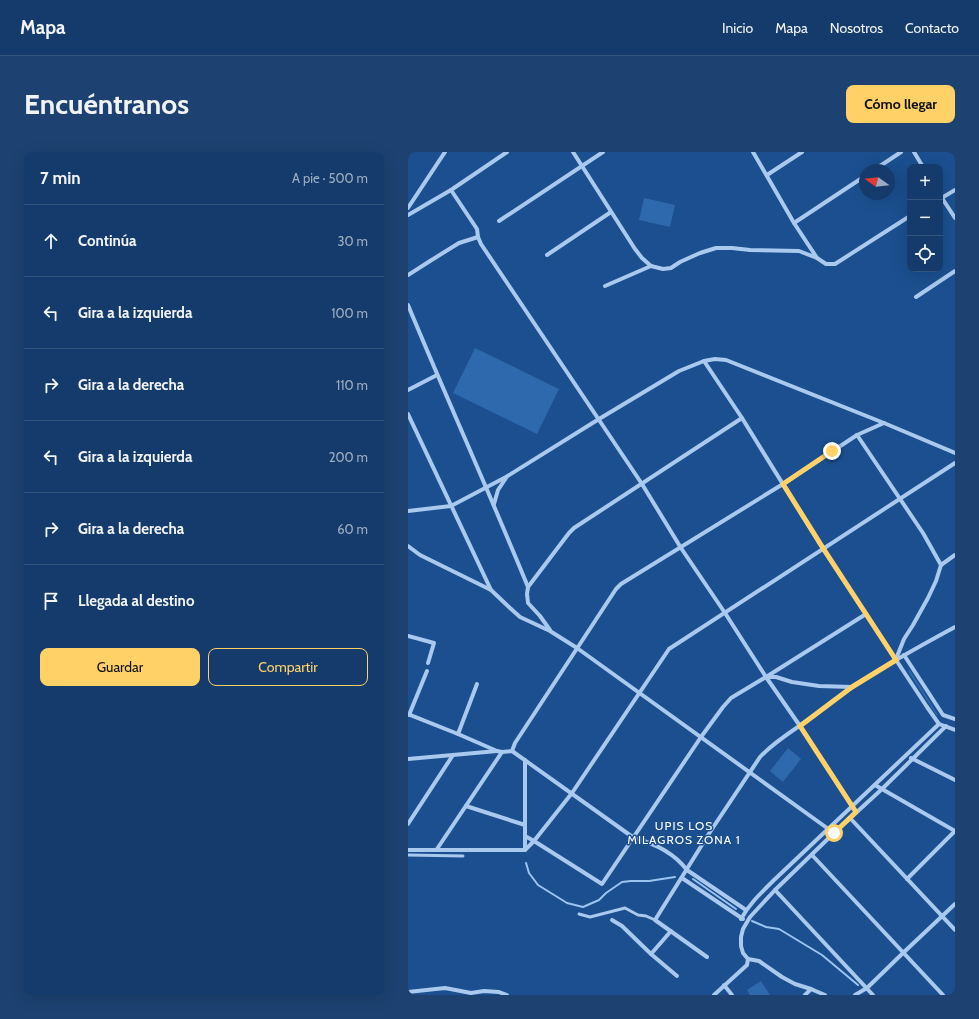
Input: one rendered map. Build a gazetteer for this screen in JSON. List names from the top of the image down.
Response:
{
  "districts": ["UPIS LOS MILAGROS ZONA 1"],
  "north": "left",
  "page": {
    "header": "Mapa",
    "nav": [
      "Inicio",
      "Mapa",
      "Nosotros",
      "Contacto"
    ],
    "buttons": [
      "Cómo llegar",
      ["Guardar", "Compartir"]
    ],
    "title": "Encuéntranos",
    "heading": ["7 min", "A pie · 500 m"],
    "map_buttons": ["+", "−"],
    "list": [
      ["Continúa", "30 m"],
      ["Gira a la izquierda", "100 m"],
      ["Gira a la derecha", "110 m"],
      ["Gira a la izquierda", "200 m"],
      ["Gira a la derecha", "60 m"],
      "Llegada al destino"
    ]
  }
}
